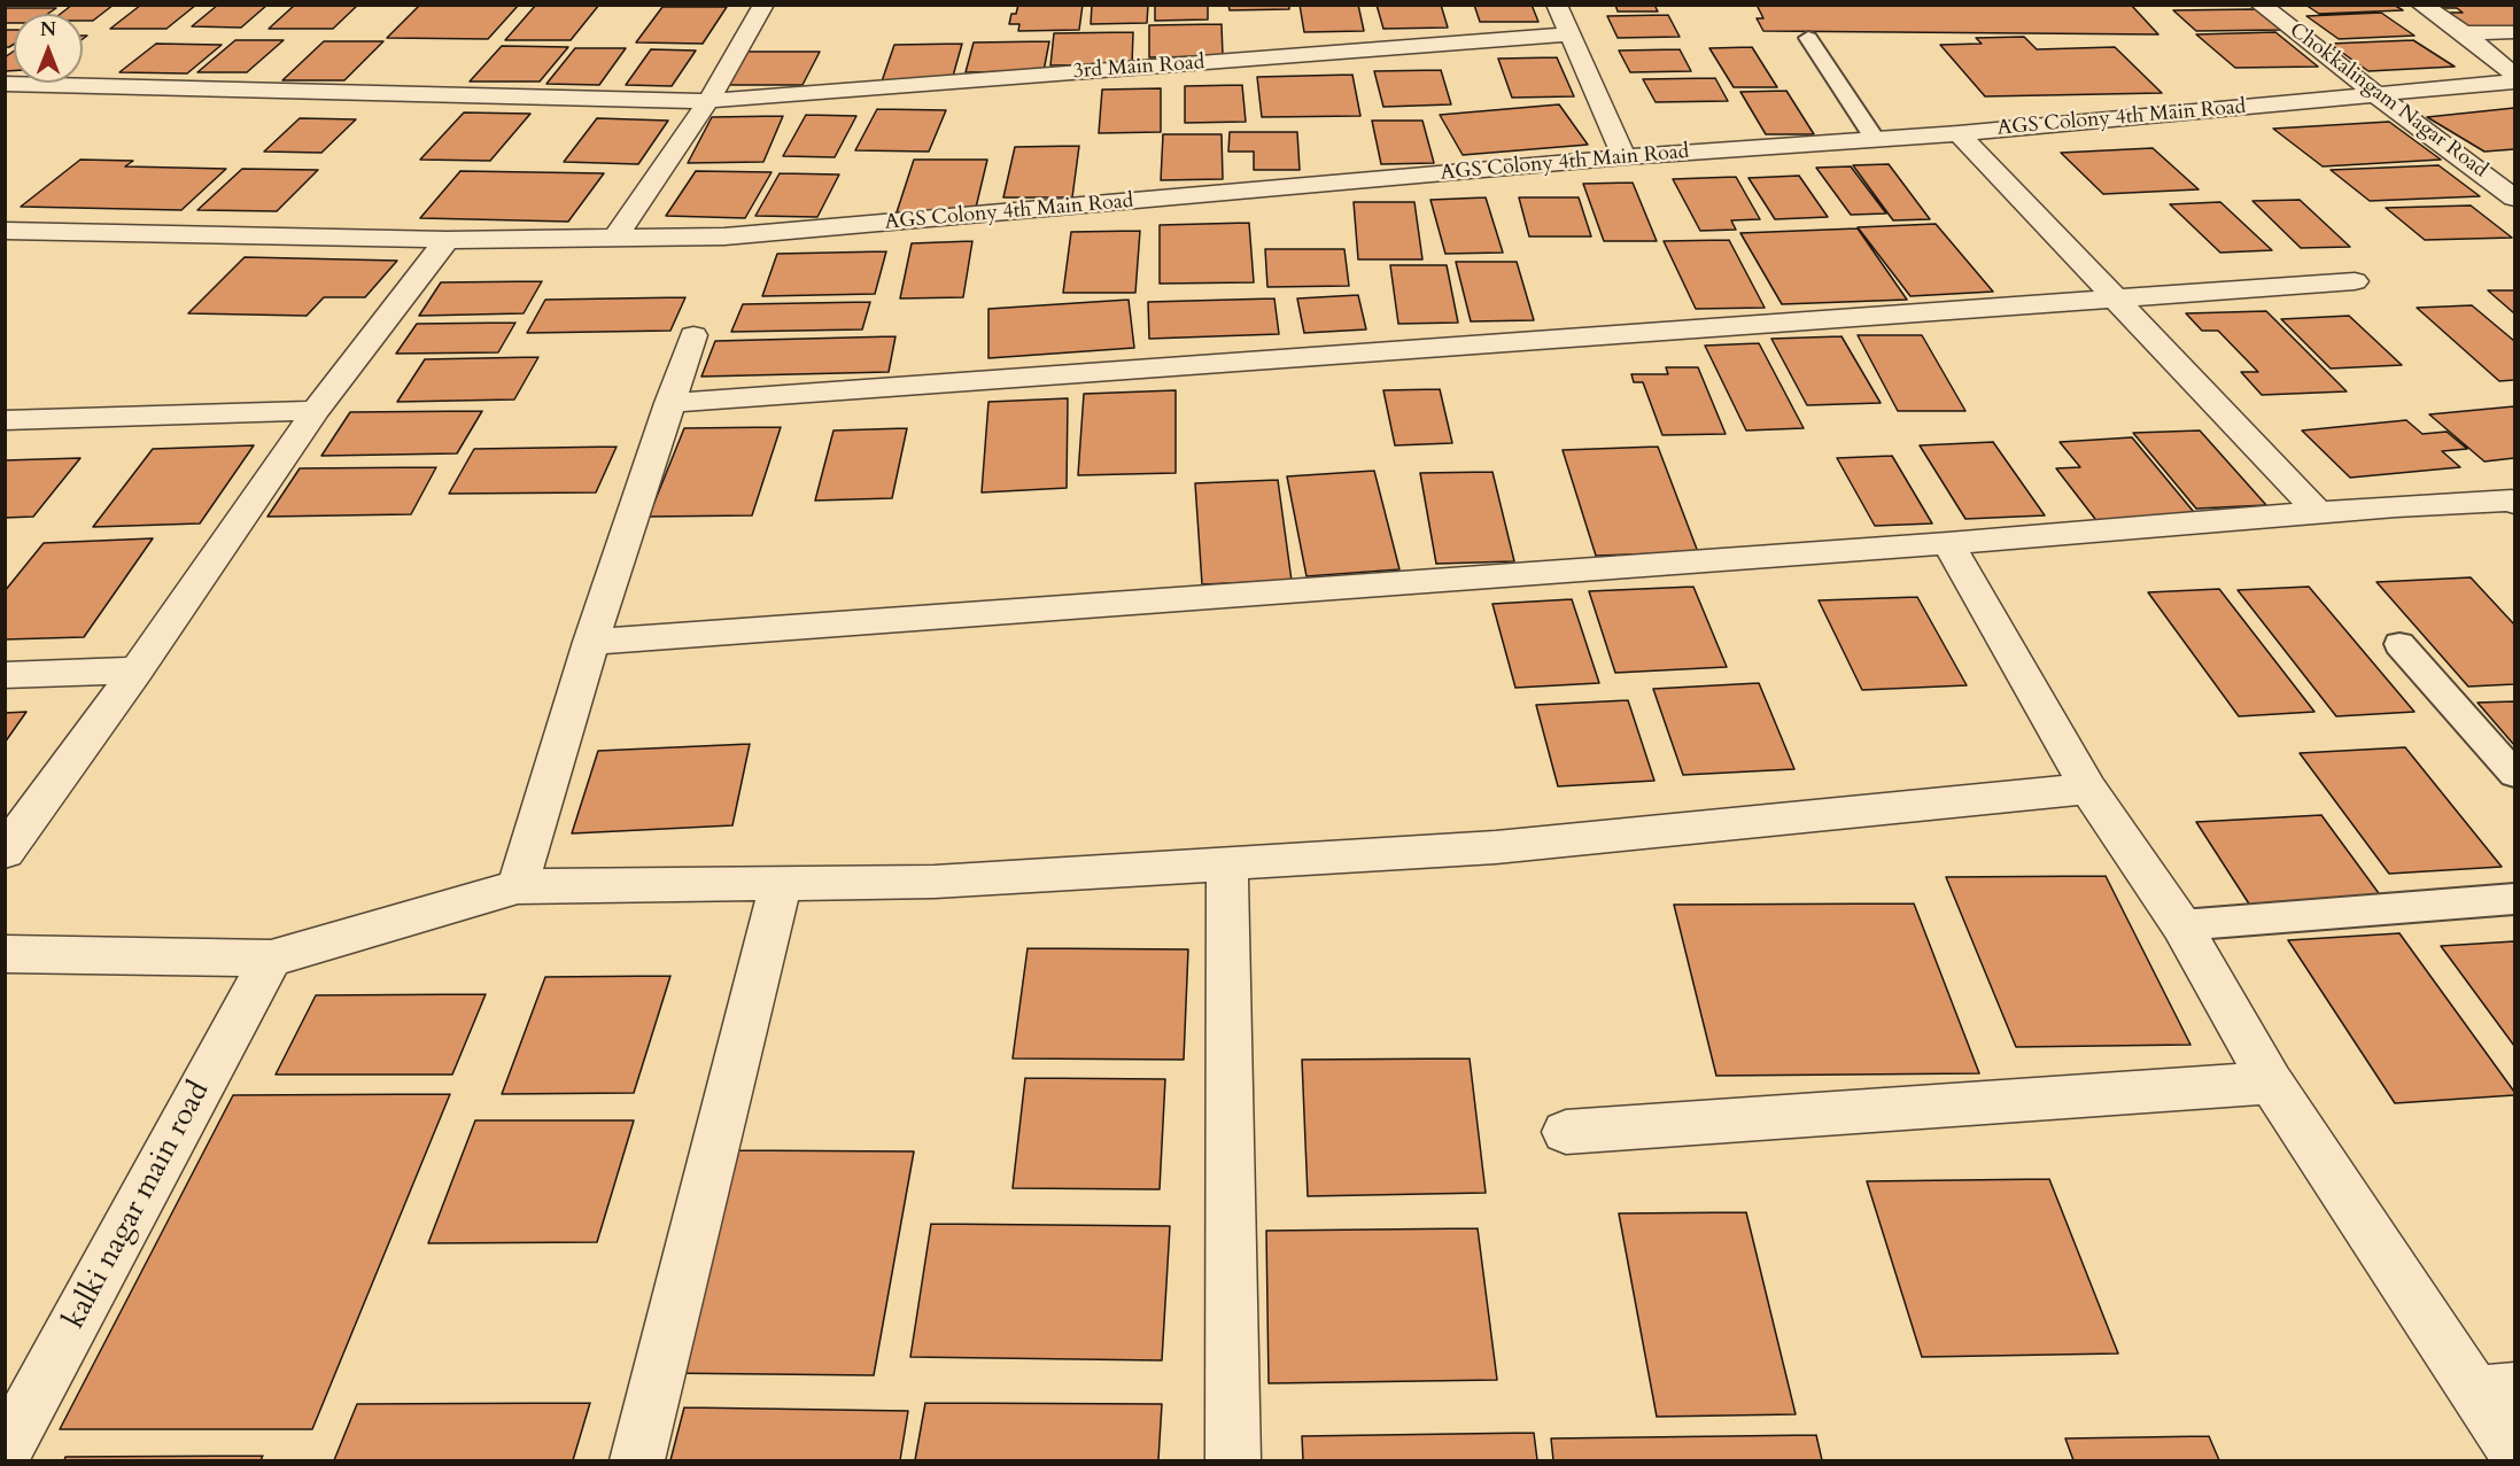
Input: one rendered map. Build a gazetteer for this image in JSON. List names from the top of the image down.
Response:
{
  "streets": {
    "street": [
      "3rd Main Road",
      "Chokkalingam Nagar Road",
      "AGS Colony 4th Main Road",
      "kalki nagar main road"
    ]
  },
  "crossings": [
    ["Chokkalingam Nagar Road", "AGS Colony 4th Main Road"]
  ],
  "north": "top"
}
